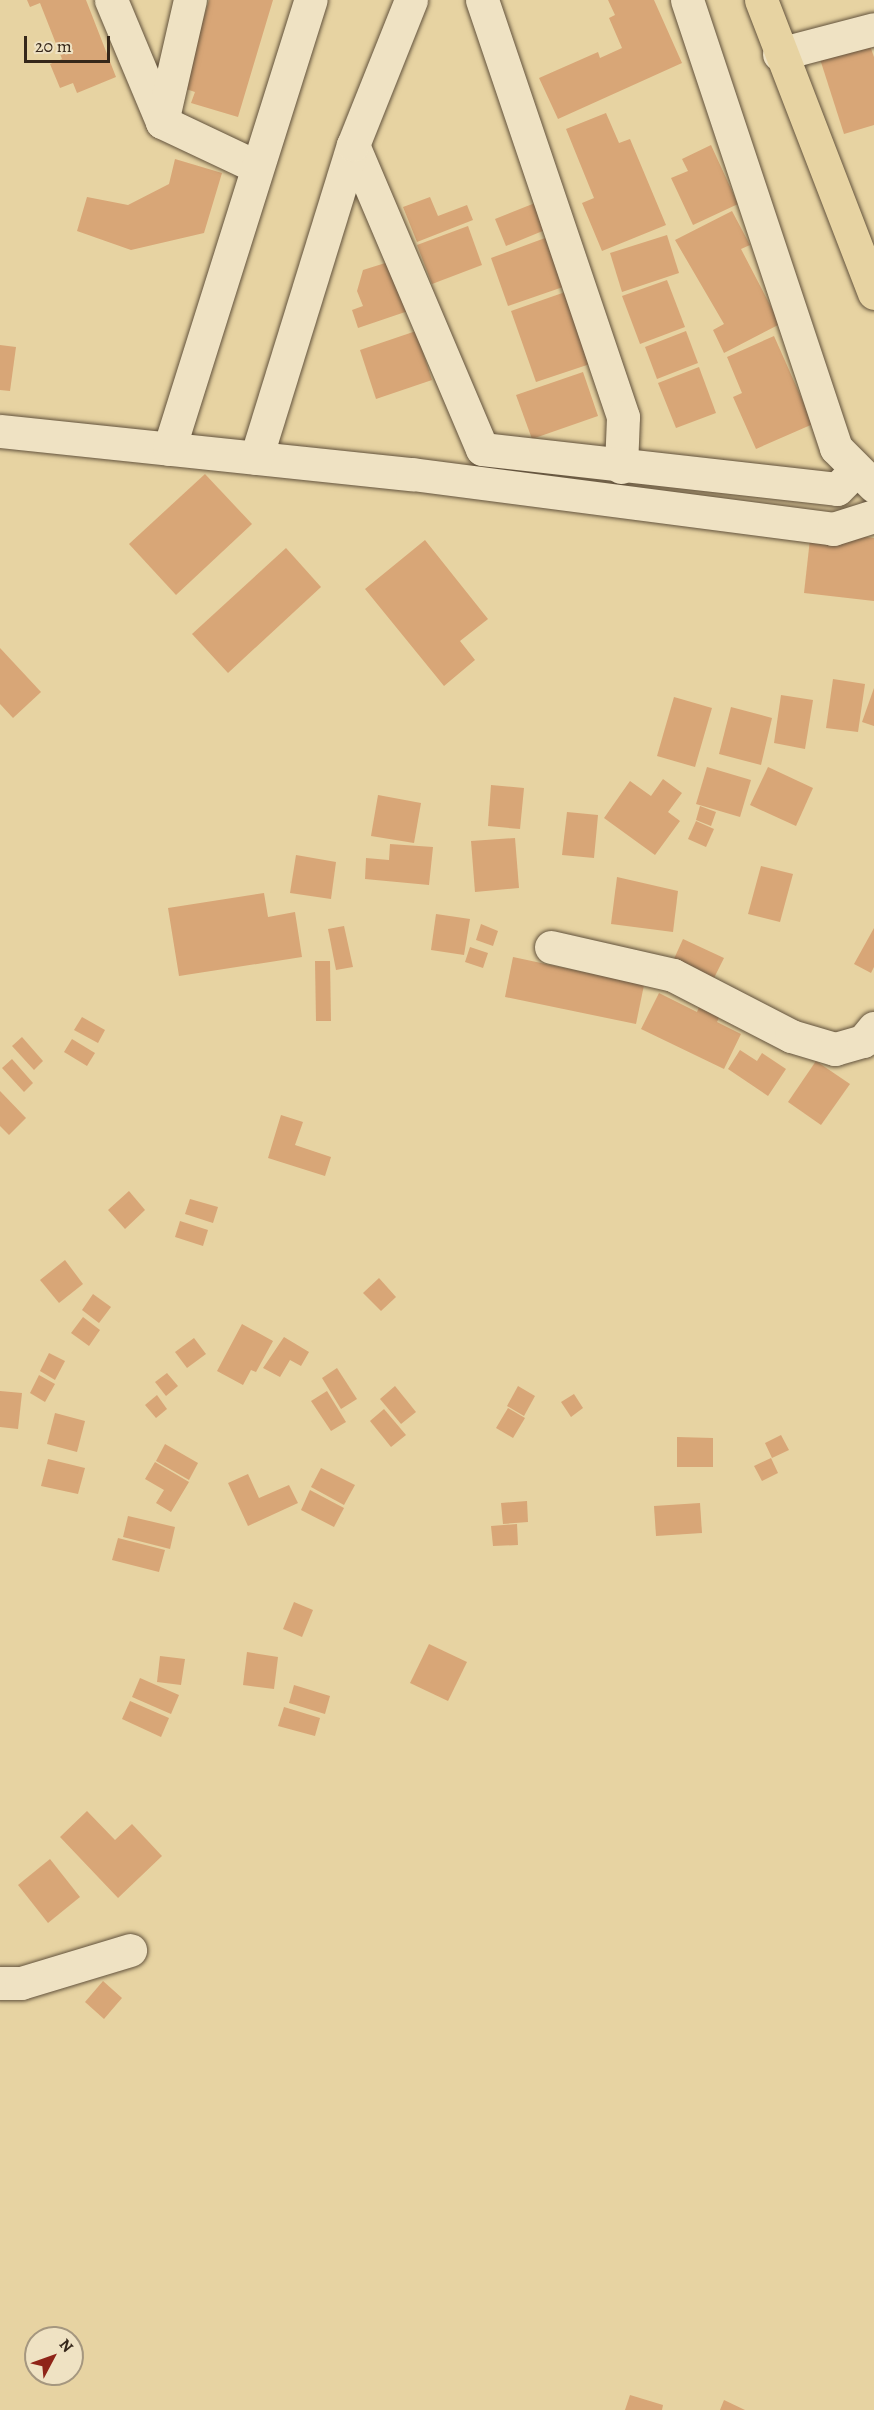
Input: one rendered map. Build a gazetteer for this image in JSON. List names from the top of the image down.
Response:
{
  "scale_bar": "20 m",
  "north": "top right"
}
